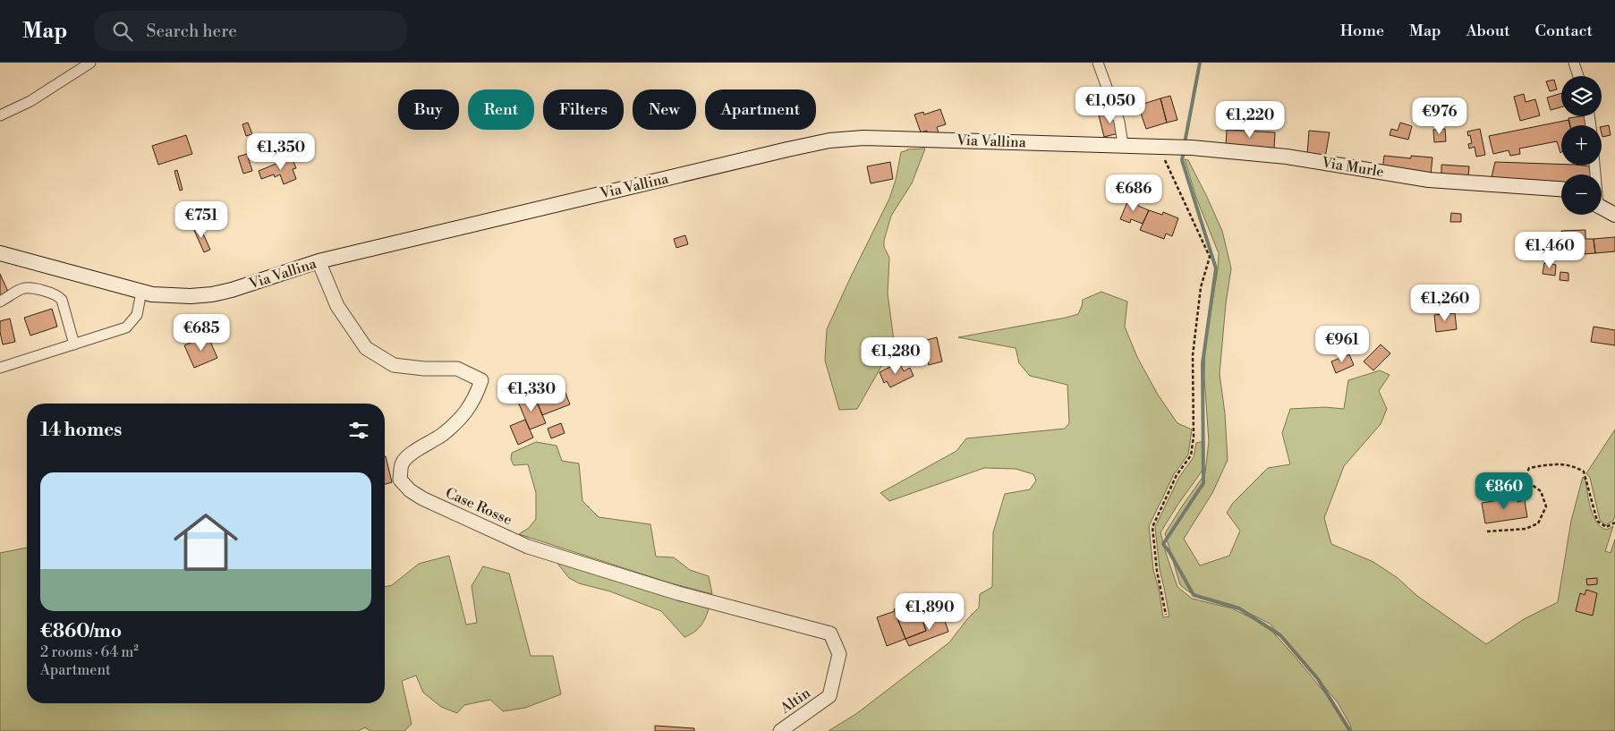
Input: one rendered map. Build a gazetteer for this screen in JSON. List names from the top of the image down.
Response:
{
  "streets": {
    "main road": ["Via Vallina", "Via Murle"],
    "street": ["Case Rosse", "Altin"]
  },
  "crossings": [
    ["Via Vallina", "Via Murle"],
    ["Via Vallina", "Case Rosse"],
    ["Case Rosse", "Altin"]
  ],
  "page": {
    "header": "Map",
    "search": "Search here",
    "nav": [
      "Home",
      "Map",
      "About",
      "Contact"
    ],
    "map_buttons": ["+", "−"],
    "price": [
      "€1,050",
      "€976",
      "€1,220",
      "€1,350",
      "€686",
      "€751",
      "€1,460",
      "€1,260",
      "€685",
      "€961",
      "€1,280",
      "€1,330",
      "€860",
      "€1,890"
    ],
    "chip": [
      "Buy",
      "Rent",
      "Filters",
      "New",
      "Apartment"
    ],
    "heading": "14 homes",
    "list": [
      {
        "name": "€860/mo",
        "note": "2 rooms · 64 m² · Apartment"
      }
    ]
  }
}
